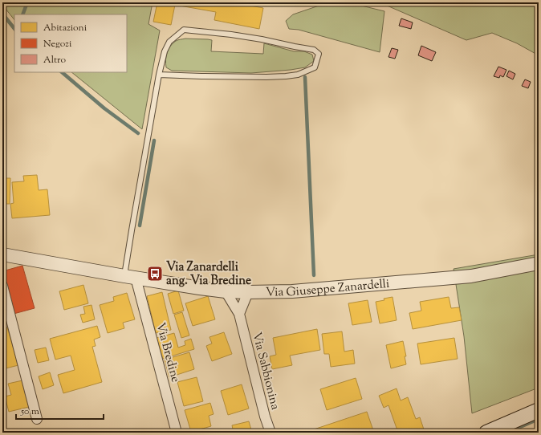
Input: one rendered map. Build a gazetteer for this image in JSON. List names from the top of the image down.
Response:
{
  "streets": {
    "street": ["Via Giuseppe Zanardelli", "Via Bredine", "Via Sabbionina"]
  },
  "crossings": [
    ["Via Giuseppe Zanardelli", "Via Bredine"],
    ["Via Giuseppe Zanardelli", "Via Sabbionina"]
  ],
  "places": {
    "bus stop": ["Via Zanardelli ang. Via Bredine"]
  },
  "legend": ["Abitazioni", "Negozi", "Altro"],
  "scale_bar": "50 m"
}
